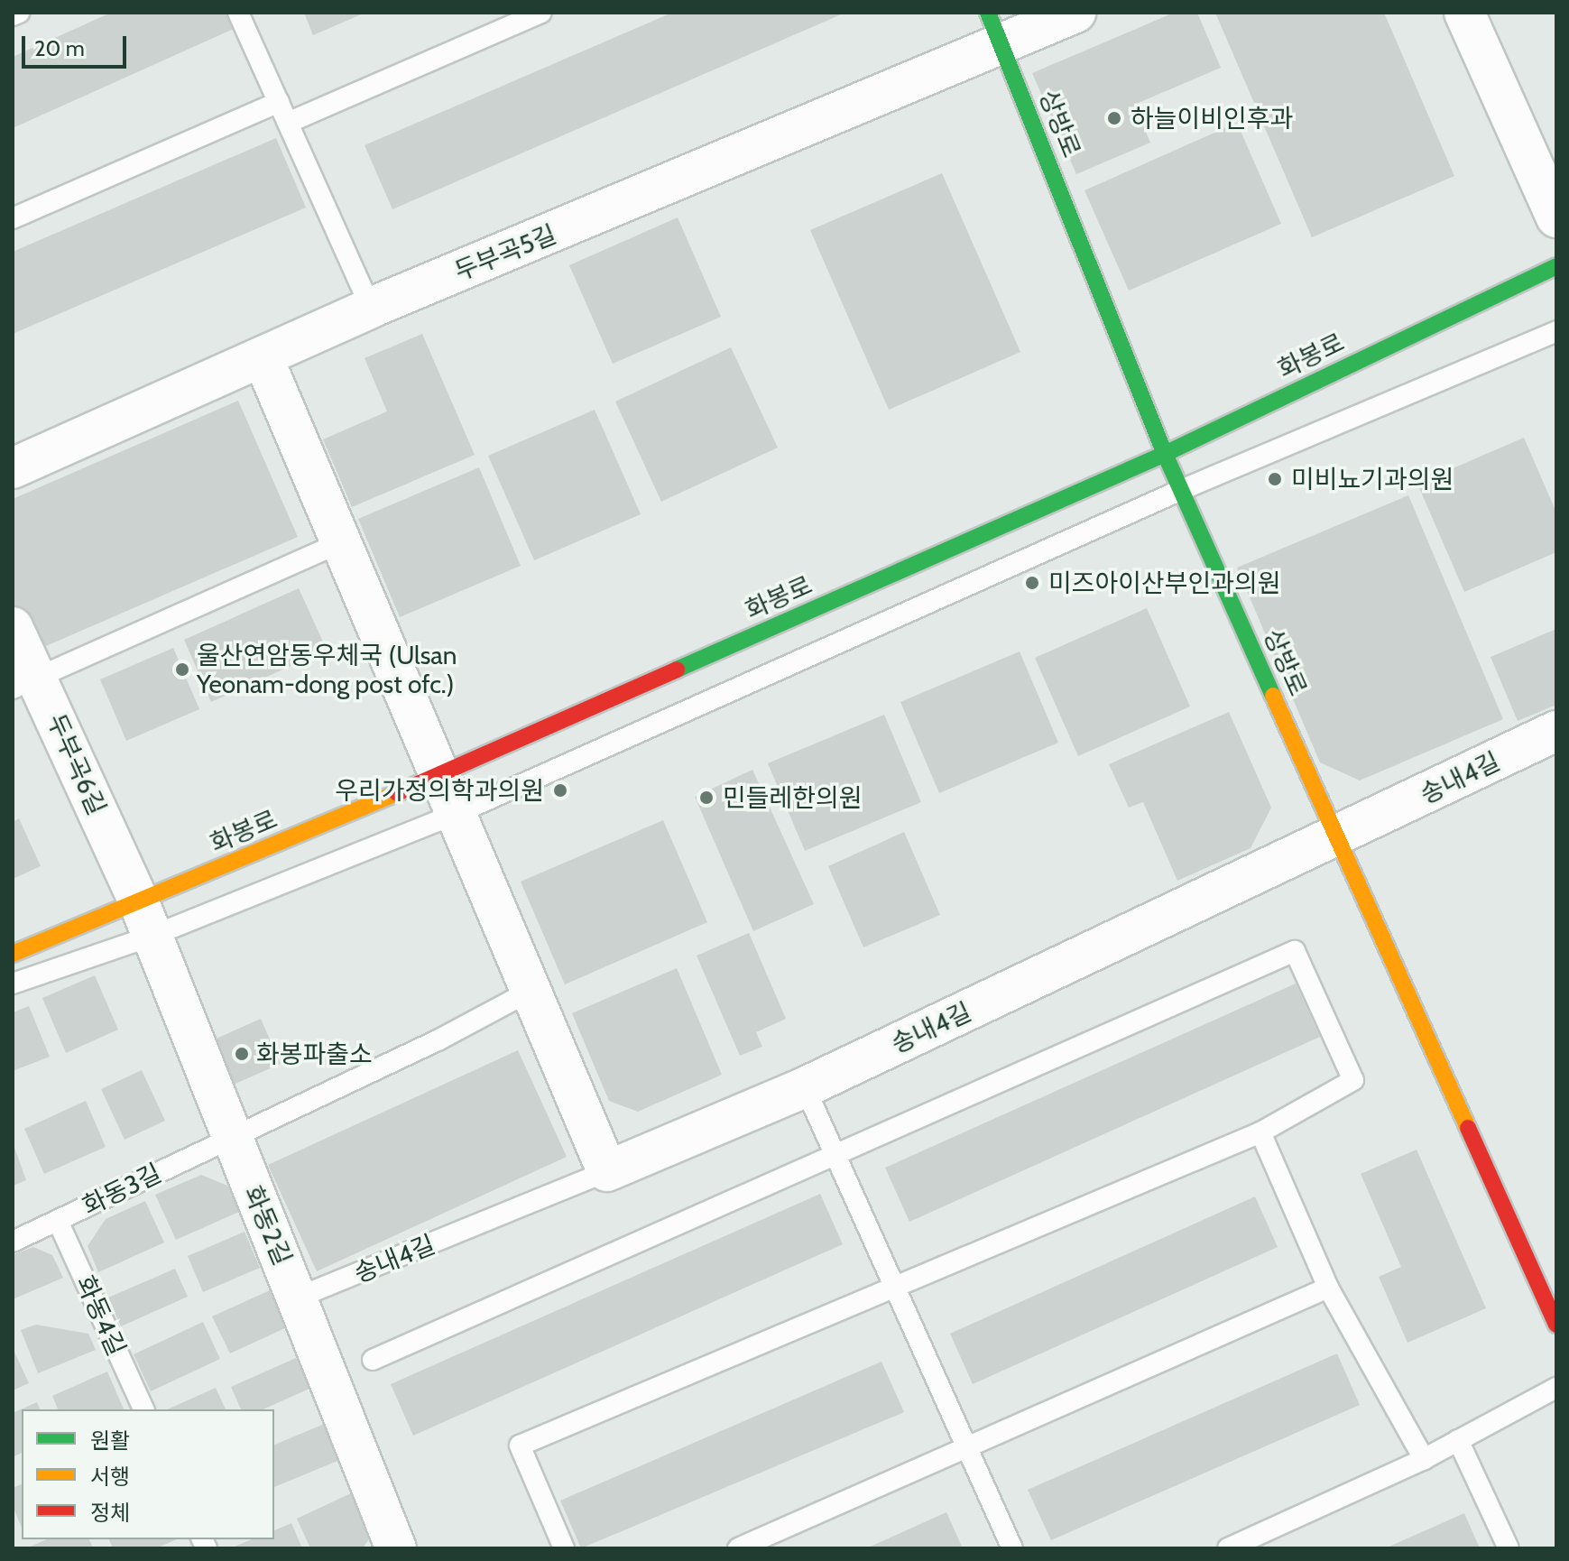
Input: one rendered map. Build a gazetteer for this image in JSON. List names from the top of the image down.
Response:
{
  "streets": {
    "street": [
      "상방로",
      "두부곡5길",
      "화봉로",
      "두부곡6길",
      "송내4길",
      "화동2길"
    ],
    "lane": ["화동3길", "화동4길"]
  },
  "crossings": [
    ["상방로", "두부곡5길"],
    ["상방로", "화봉로"],
    ["상방로", "송내4길"],
    ["화봉로", "두부곡6길"],
    ["화봉로", "화동2길"],
    ["두부곡6길", "화동2길"],
    ["송내4길", "화동2길"],
    ["화동3길", "화동2길"],
    ["화동3길", "화동4길"]
  ],
  "places": [
    "하늘이비인후과",
    "미비뇨기과의원",
    "미즈아이산부인과의원",
    "울산연암동우체국 (Ulsan Yeonam-dong post ofc.)",
    "우리가정의학과의원",
    "민들레한의원",
    "화봉파출소"
  ],
  "legend": ["원활", "서행", "정체"],
  "scale_bar": "20 m"
}
